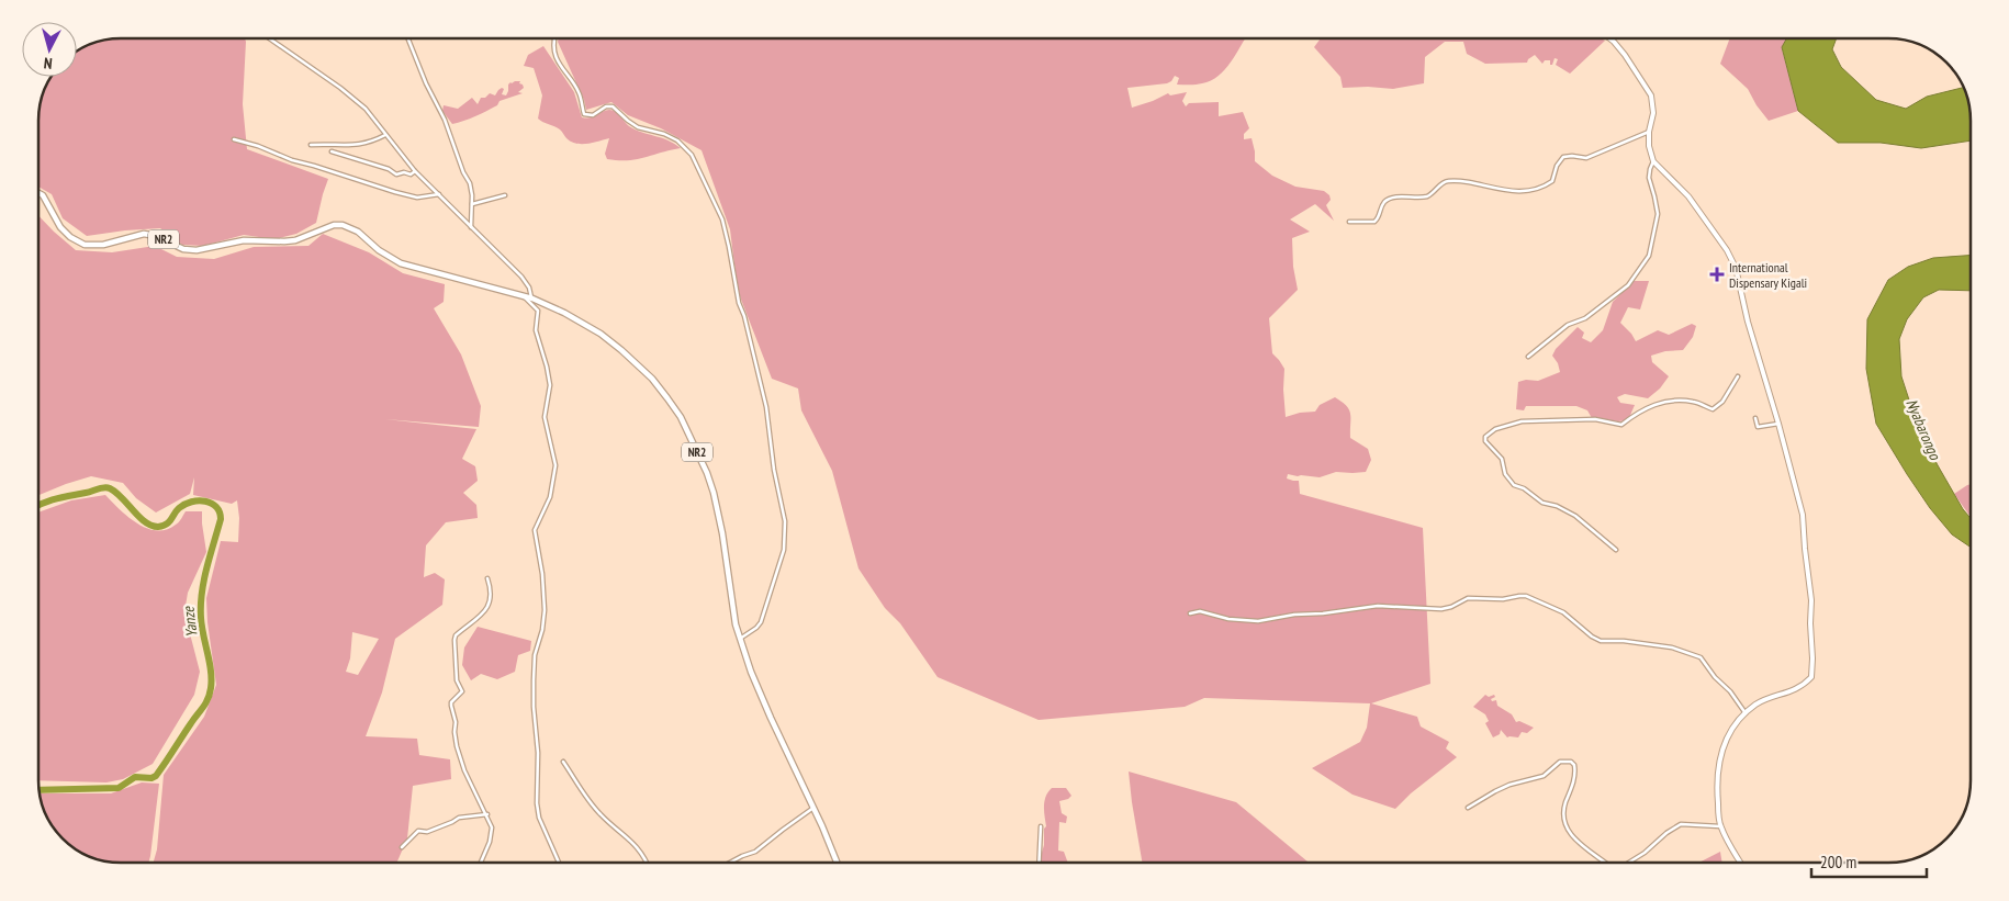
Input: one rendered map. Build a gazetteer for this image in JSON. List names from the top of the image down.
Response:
{
  "streets": {
    "highway": ["NR2"]
  },
  "water": ["Nyabarongo", "Yanze"],
  "places": {
    "health": ["International Dispensary Kigali"]
  },
  "scale_bar": "200 m",
  "north": "bottom"
}
